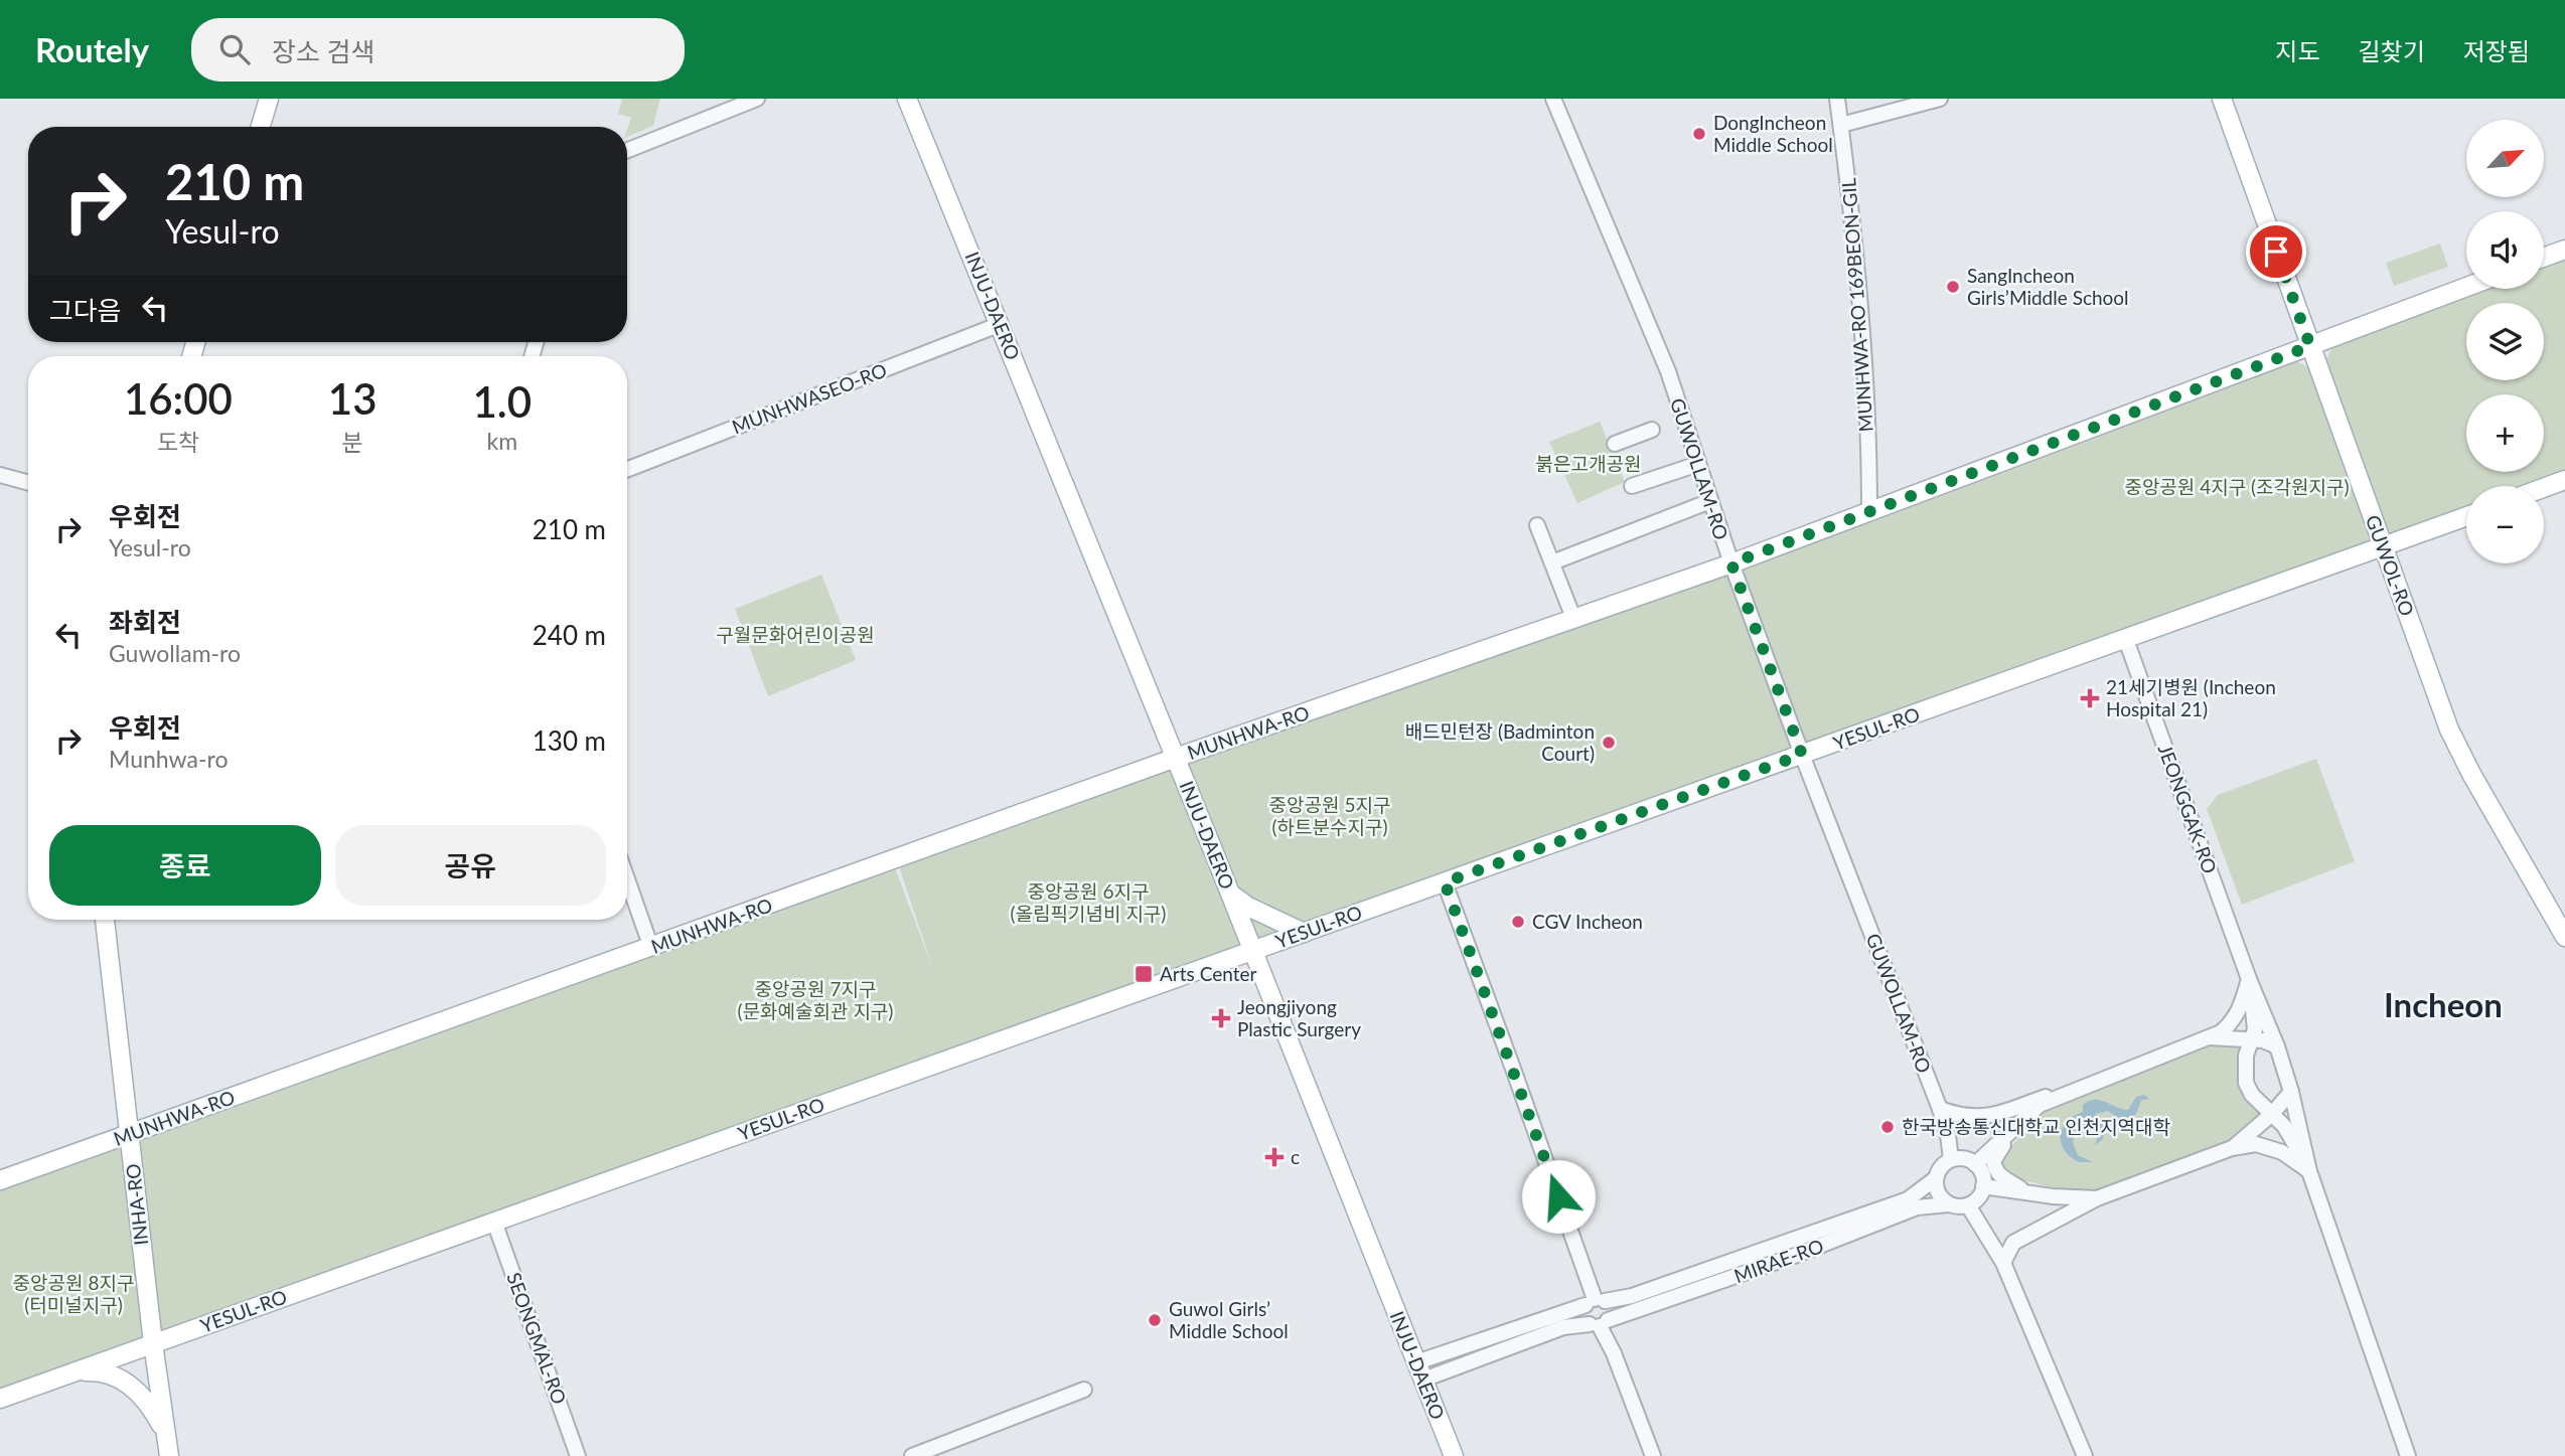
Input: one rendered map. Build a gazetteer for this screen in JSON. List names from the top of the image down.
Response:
{
  "streets": {
    "main road": [
      "INJU-DAERO",
      "GUWOL-RO",
      "YESUL-RO",
      "MUNHWA-RO",
      "INHA-RO"
    ],
    "street": [
      "MUNHWA-RO 169BEON-GIL",
      "MUNHWASEO-RO",
      "GUWOLLAM-RO",
      "JEONGGAK-RO",
      "MIRAE-RO",
      "SEONGMAL-RO"
    ]
  },
  "crossings": [
    ["MUNHWA-RO 169BEON-GIL", "MUNHWA-RO"],
    ["INJU-DAERO", "MUNHWASEO-RO"],
    ["INJU-DAERO", "YESUL-RO"],
    ["INJU-DAERO", "MUNHWA-RO"],
    ["INJU-DAERO", "MIRAE-RO"],
    ["GUWOLLAM-RO", "YESUL-RO"],
    ["GUWOLLAM-RO", "MUNHWA-RO"],
    ["GUWOLLAM-RO", "MIRAE-RO"],
    ["GUWOL-RO", "YESUL-RO"],
    ["GUWOL-RO", "MUNHWA-RO"],
    ["YESUL-RO", "JEONGGAK-RO"],
    ["YESUL-RO", "INHA-RO"],
    ["YESUL-RO", "SEONGMAL-RO"],
    ["MUNHWA-RO", "INHA-RO"]
  ],
  "districts": ["Incheon"],
  "parks": [
    "붉은고개공원",
    "중앙공원 4지구 (조각원지구)",
    "구월문화어린이공원",
    "중앙공원 5지구 (하트분수지구)",
    "중앙공원 6지구 (올림픽기념비 지구)",
    "중앙공원 7지구 (문화예술회관 지구)",
    "중앙공원 8지구 (터미널지구)"
  ],
  "places": {
    "other": [
      "DongIncheon Middle School",
      "SangIncheon Girls’Middle School",
      "배드민턴장 (Badminton Court)",
      "CGV Incheon",
      "한국방송통신대학교 인천지역대학",
      "Guwol Girls’ Middle School"
    ],
    "health": ["21세기병원 (Incheon Hospital 21)", "Jeongjiyong Plastic Surgery", "c"],
    "transit": ["Arts Center"]
  },
  "north": "top right",
  "page": {
    "header": "Routely",
    "search": "장소 검색",
    "nav": ["지도", "길찾기", "저장됨"],
    "map_buttons": ["+", "−"],
    "turn": ["210 m", "Yesul-ro"],
    "then": "그다음",
    "eta": [
      "16:00",
      "도착",
      "13",
      "분",
      "1.0",
      "km"
    ],
    "list": [
      {
        "name": "우회전",
        "note": "Yesul-ro",
        "value": "210 m"
      },
      {
        "name": "좌회전",
        "note": "Guwollam-ro",
        "value": "240 m"
      },
      {
        "name": "우회전",
        "note": "Munhwa-ro",
        "value": "130 m"
      }
    ],
    "buttons": ["종료", "공유"]
  }
}
